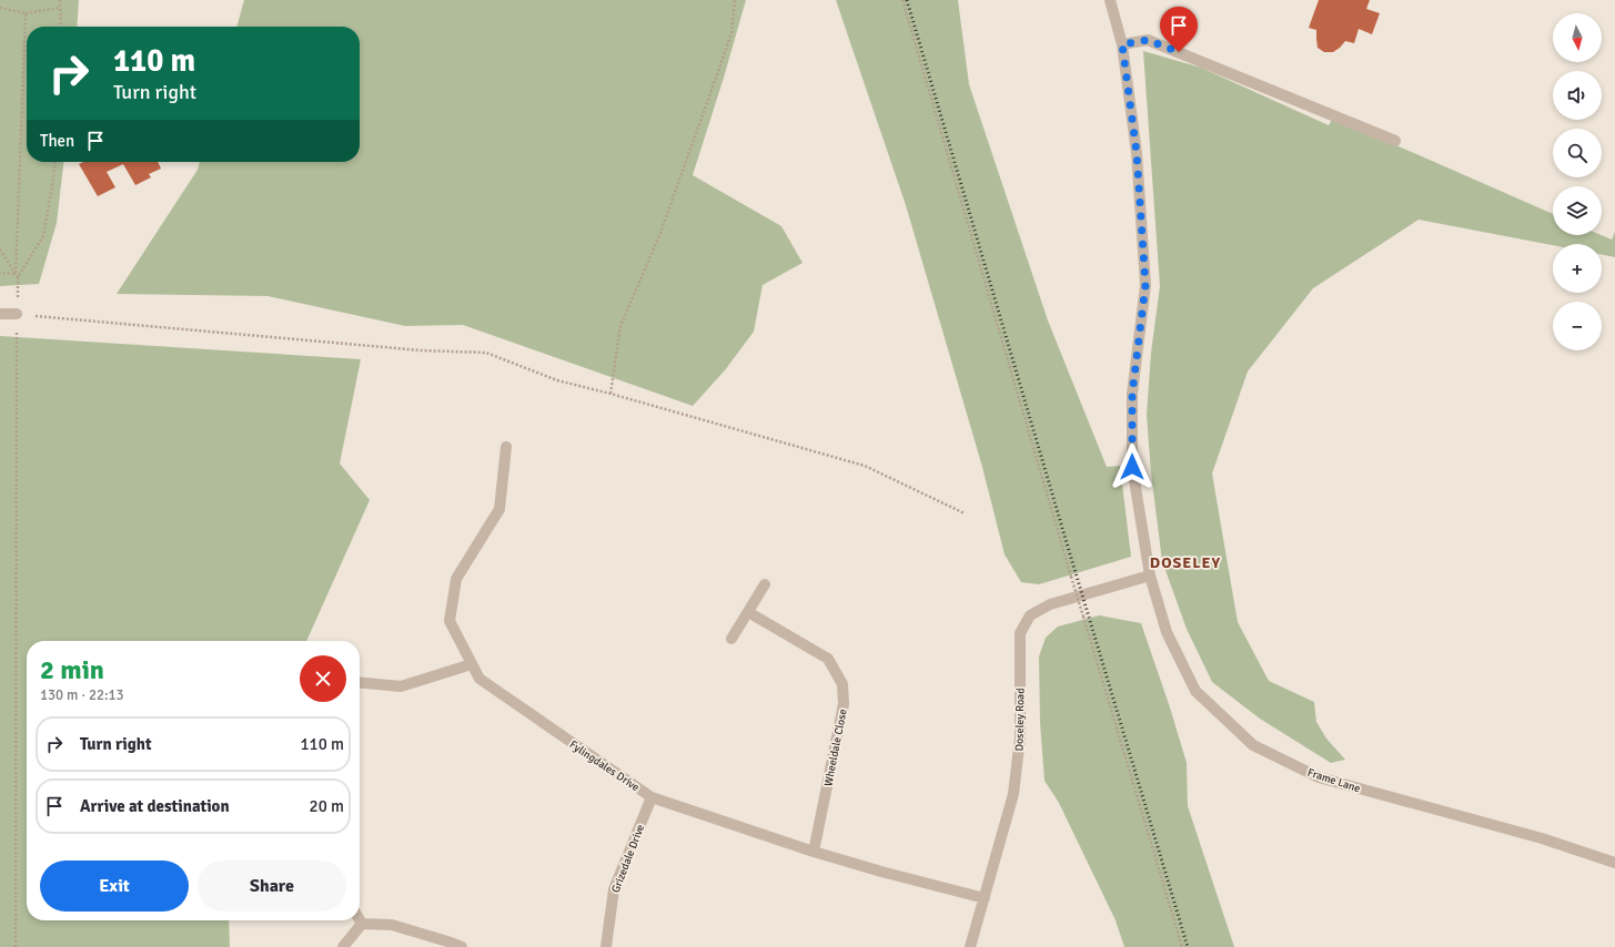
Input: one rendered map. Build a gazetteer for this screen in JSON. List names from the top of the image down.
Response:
{
  "streets": {
    "street": [
      "Doseley Road",
      "Wheeldale Close",
      "Fylingdales Drive",
      "Frame Lane",
      "Grizedale Drive"
    ]
  },
  "crossings": [
    ["Doseley Road", "Fylingdales Drive"],
    ["Doseley Road", "Frame Lane"],
    ["Wheeldale Close", "Fylingdales Drive"],
    ["Fylingdales Drive", "Grizedale Drive"]
  ],
  "districts": ["DOSELEY"],
  "north": "bottom",
  "page": {
    "map_buttons": ["+", "−"],
    "turn": ["110 m", "Turn right"],
    "then": "Then",
    "heading": ["2 min", "130 m · 22:13"],
    "list": [
      {
        "name": "Turn right",
        "value": "110 m"
      },
      {
        "name": "Arrive at destination",
        "value": "20 m"
      }
    ],
    "buttons": ["Exit", "Share"]
  }
}
